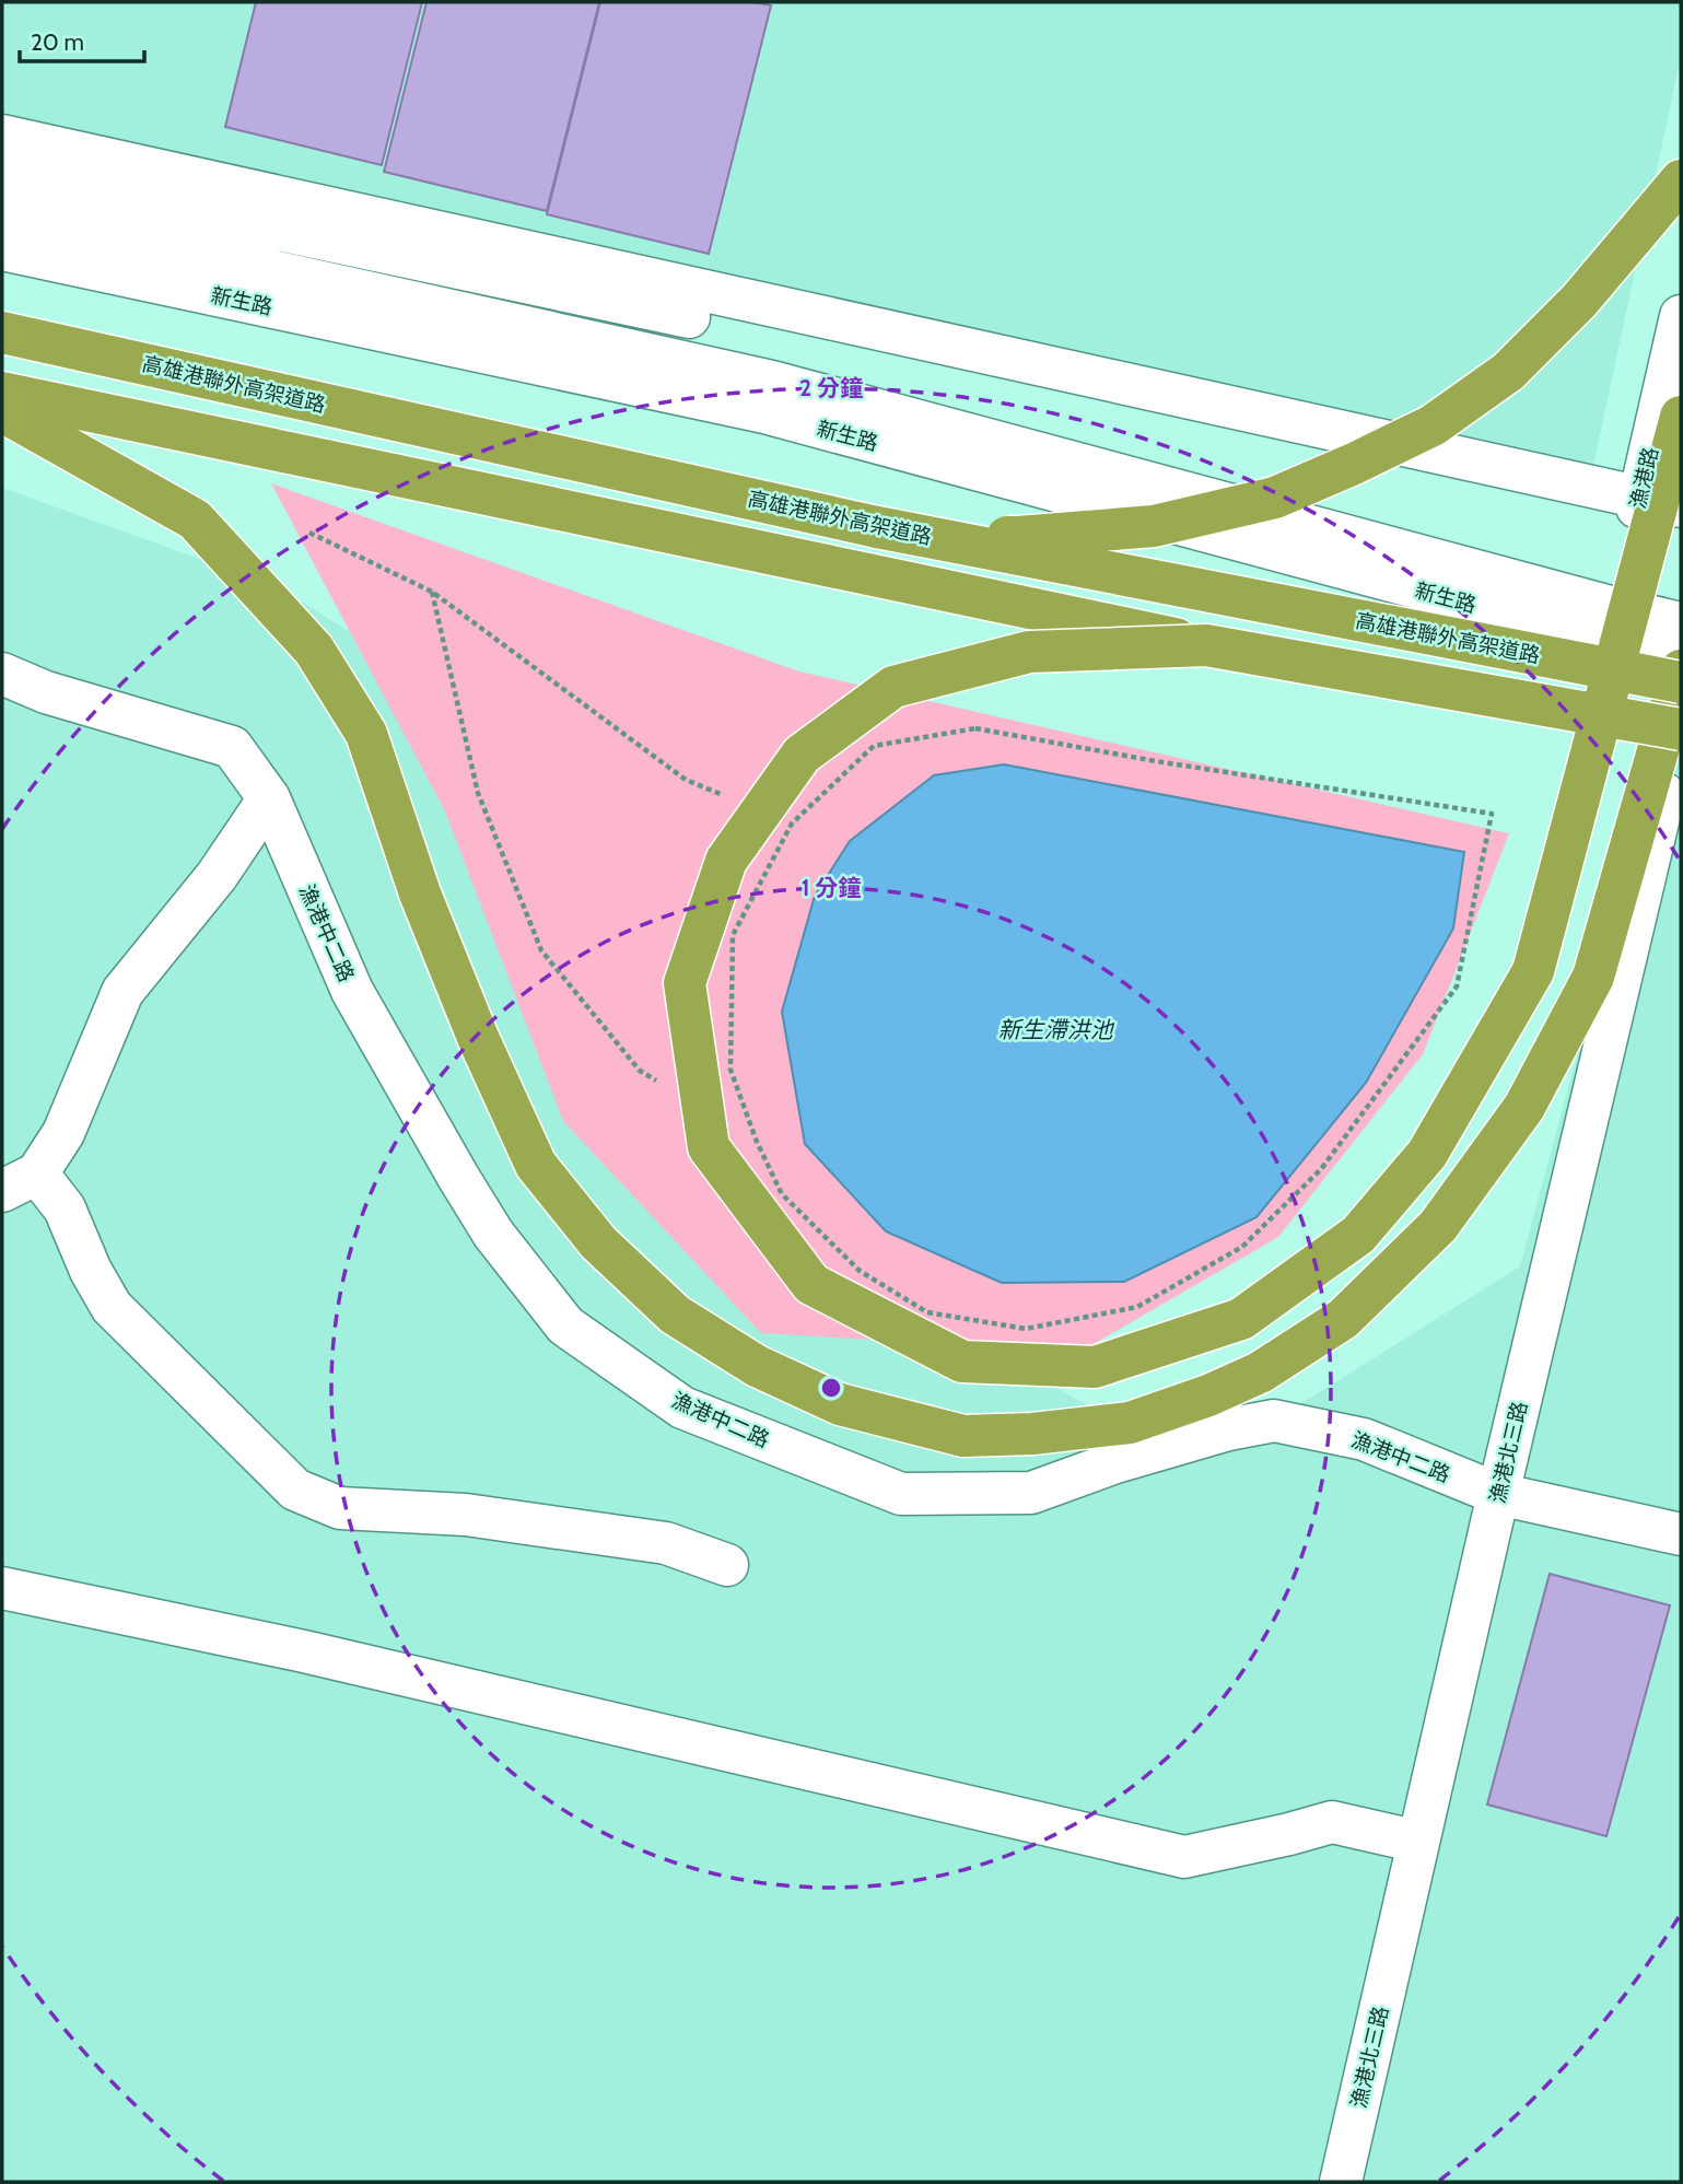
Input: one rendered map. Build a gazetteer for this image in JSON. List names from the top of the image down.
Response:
{
  "streets": {
    "highway": ["高雄港聯外高架道路"],
    "street": [
      "新生路",
      "漁港路",
      "漁港中二路",
      "漁港北三路"
    ]
  },
  "crossings": [
    ["新生路", "漁港路"],
    ["漁港中二路", "漁港北三路"]
  ],
  "water": ["新生滯洪池"],
  "scale_bar": "20 m",
  "rings": ["2 分鐘", "1 分鐘"]
}
